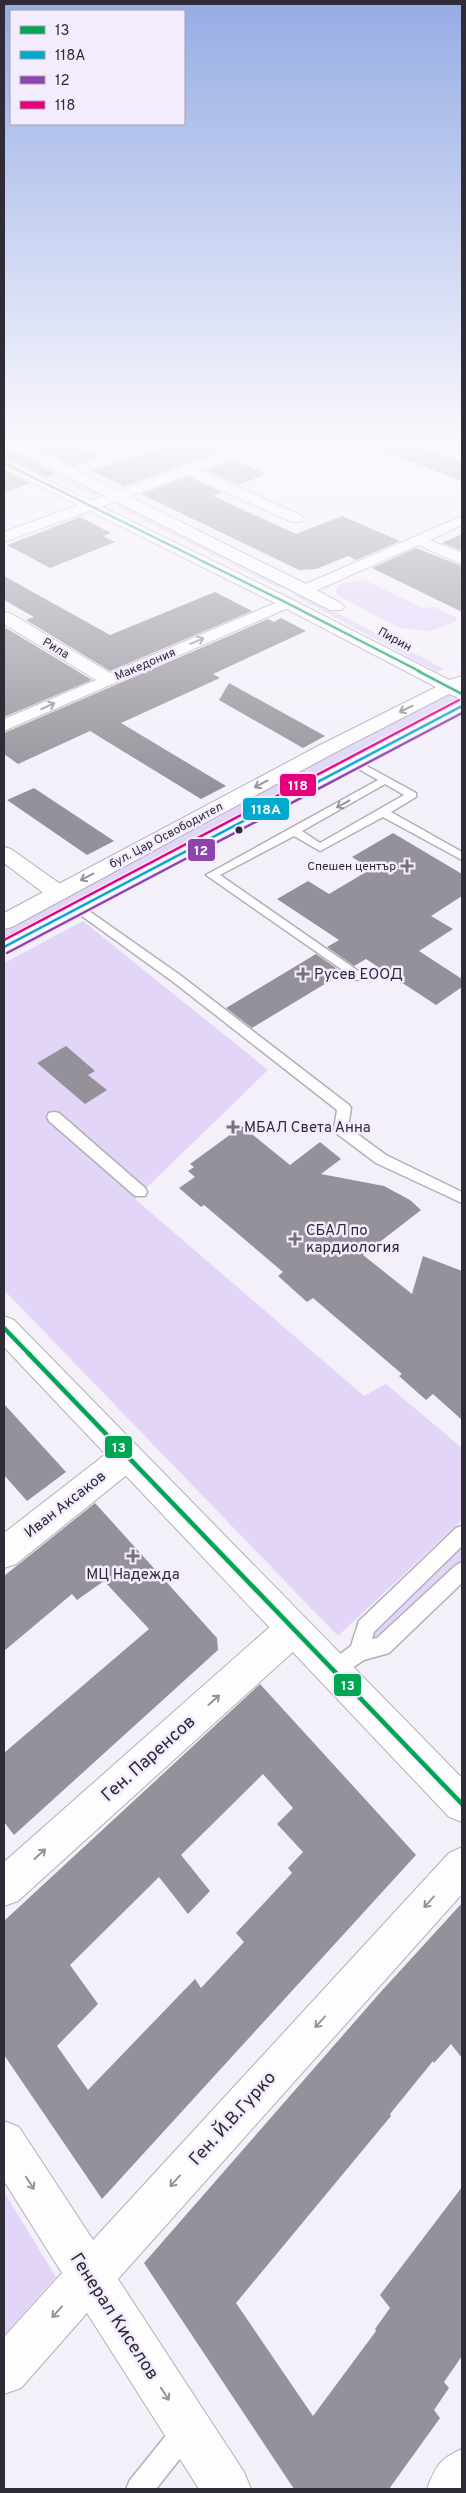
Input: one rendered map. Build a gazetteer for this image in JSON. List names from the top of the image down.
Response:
{
  "streets": {
    "street": [
      "Пирин",
      "Рила",
      "Македония",
      "бул. Цар Освободител",
      "Иван Аксаков",
      "Ген. Паренсов",
      "Ген. Й.В.Гурко",
      "Генерал Киселов"
    ]
  },
  "crossings": [
    ["Пирин", "Македония"],
    ["Пирин", "бул. Цар Освободител"],
    ["Рила", "Македония"],
    ["Ген. Й.В.Гурко", "Генерал Киселов"]
  ],
  "one_way": [
    "Македония",
    "Ген. Паренсов",
    "Ген. Й.В.Гурко",
    "Генерал Киселов"
  ],
  "places": {
    "health": [
      "Спешен център",
      "Русев ЕООД",
      "МБАЛ Света Анна",
      "СБАЛ по кардиология",
      "МЦ Надежда"
    ]
  },
  "lines": [
    "transit line 13",
    "transit line 118",
    "transit line 118А",
    "transit line 12"
  ],
  "legend": [
    "13",
    "118А",
    "12",
    "118"
  ]
}
